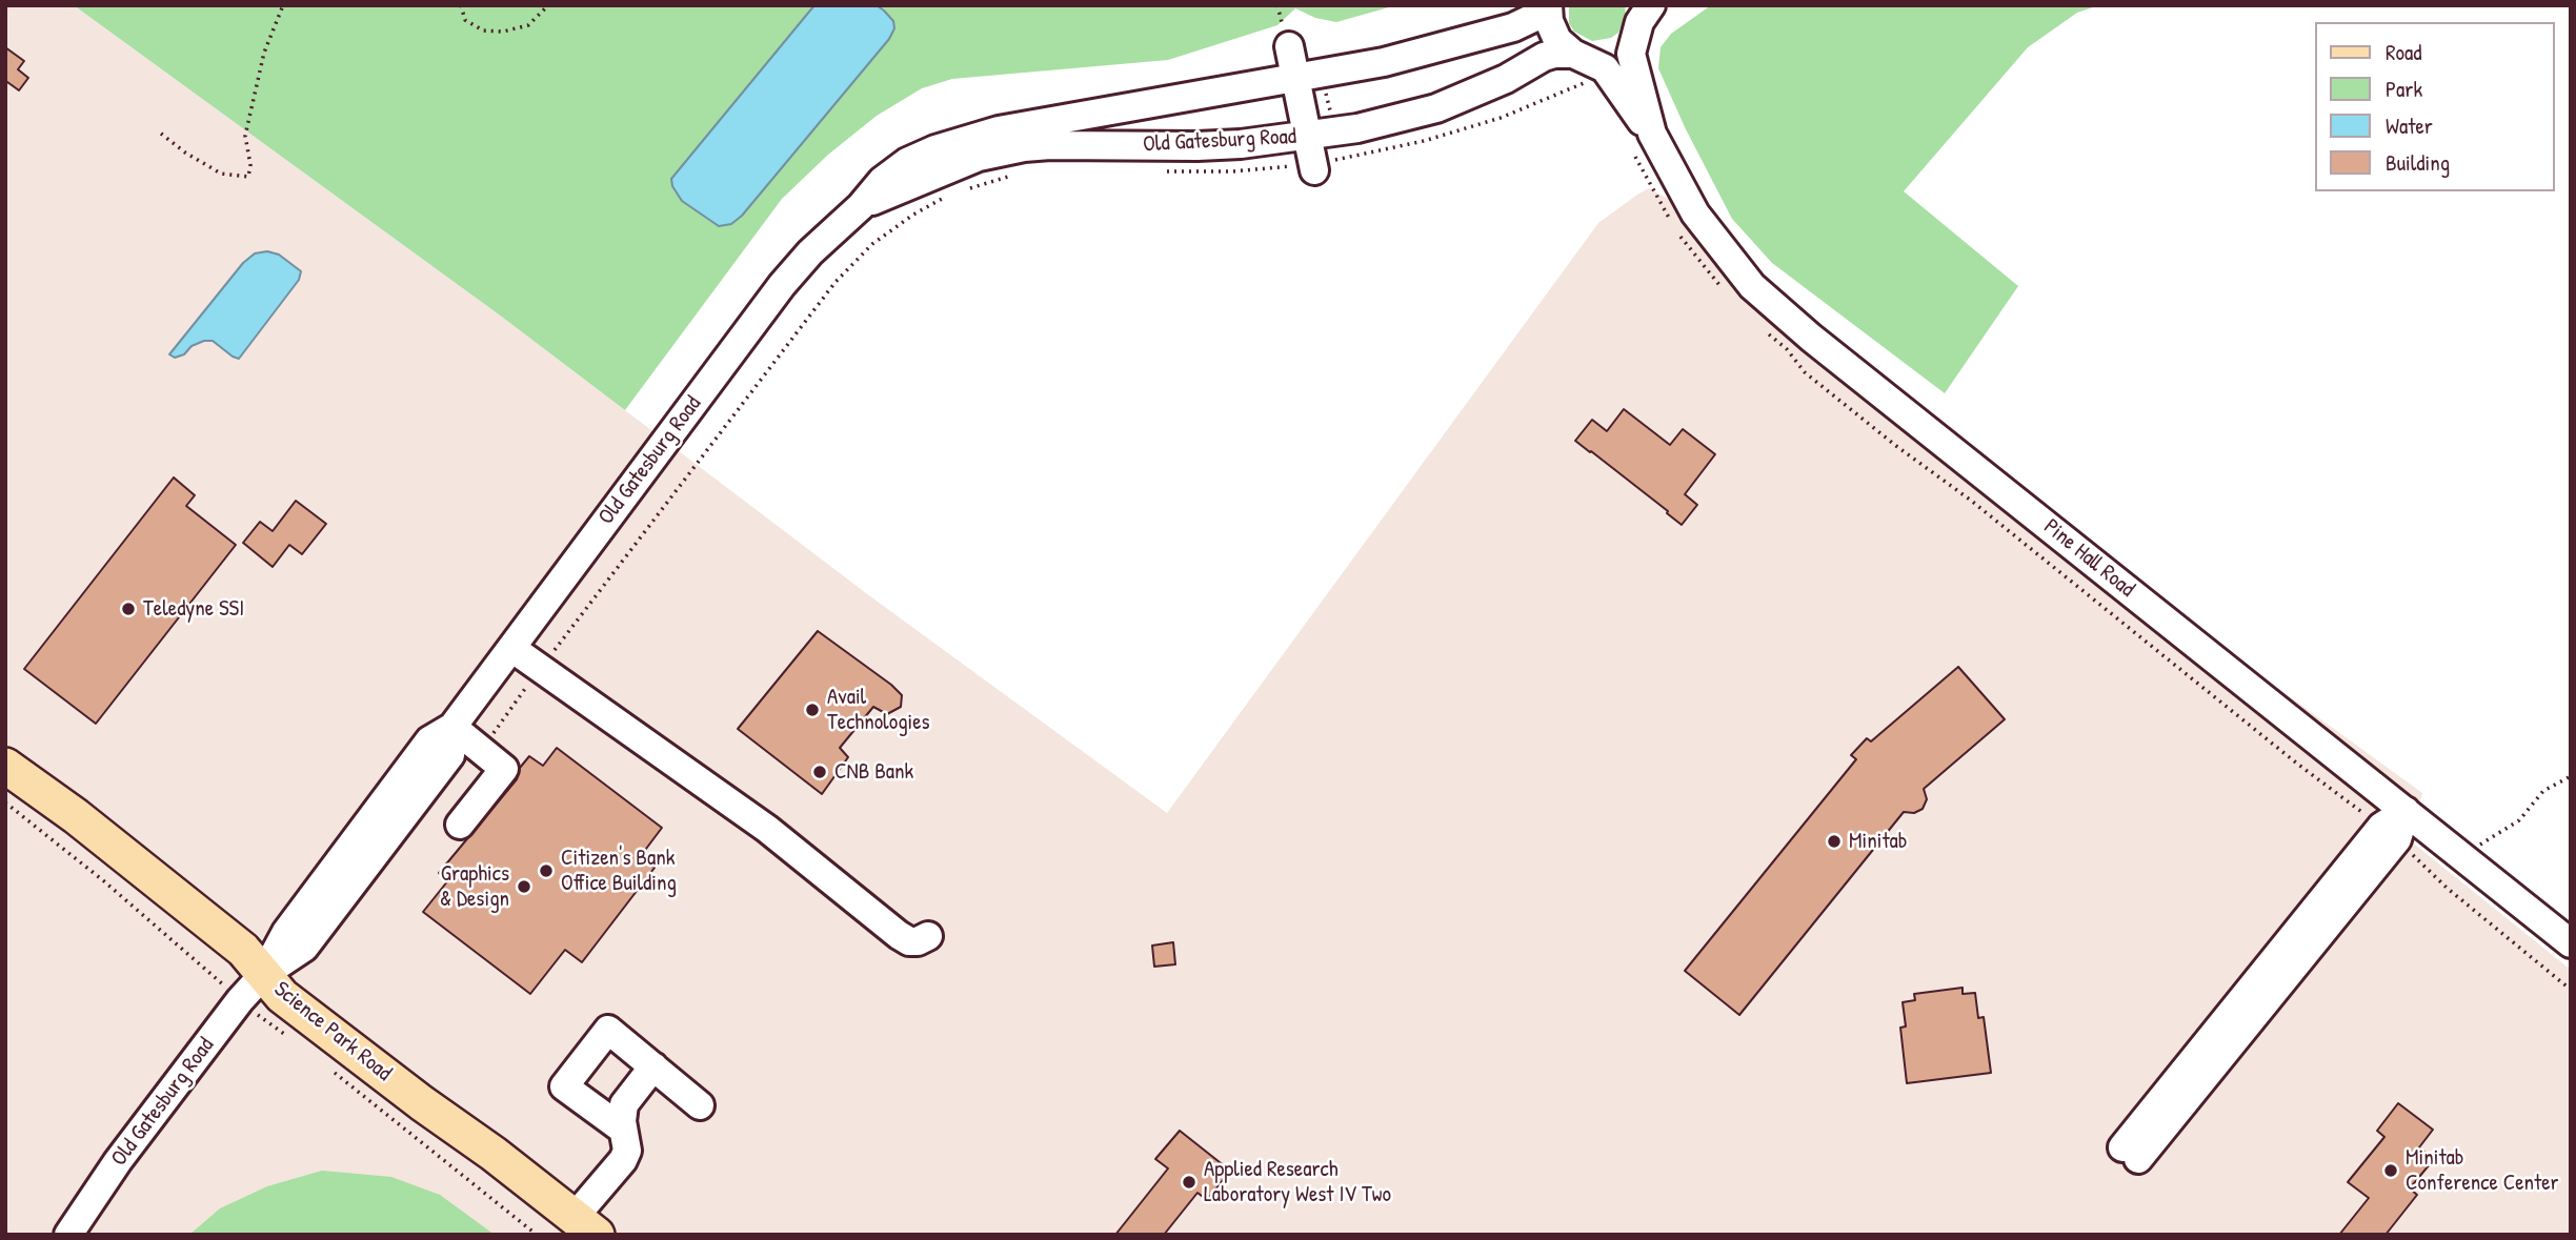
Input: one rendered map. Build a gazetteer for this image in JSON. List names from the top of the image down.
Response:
{
  "streets": {
    "main road": ["Science Park Road"],
    "street": ["Old Gatesburg Road", "Pine Hall Road"]
  },
  "crossings": [
    ["Old Gatesburg Road", "Pine Hall Road"],
    ["Old Gatesburg Road", "Science Park Road"]
  ],
  "places": [
    "Teledyne SSI",
    "Avail Technologies",
    "CNB Bank",
    "Minitab",
    "Citizen's Bank Office Building",
    "Graphics & Design",
    "Minitab Conference Center",
    "Applied Research Laboratory West IV Two"
  ],
  "legend": [
    "Road",
    "Park",
    "Water",
    "Building"
  ]
}
